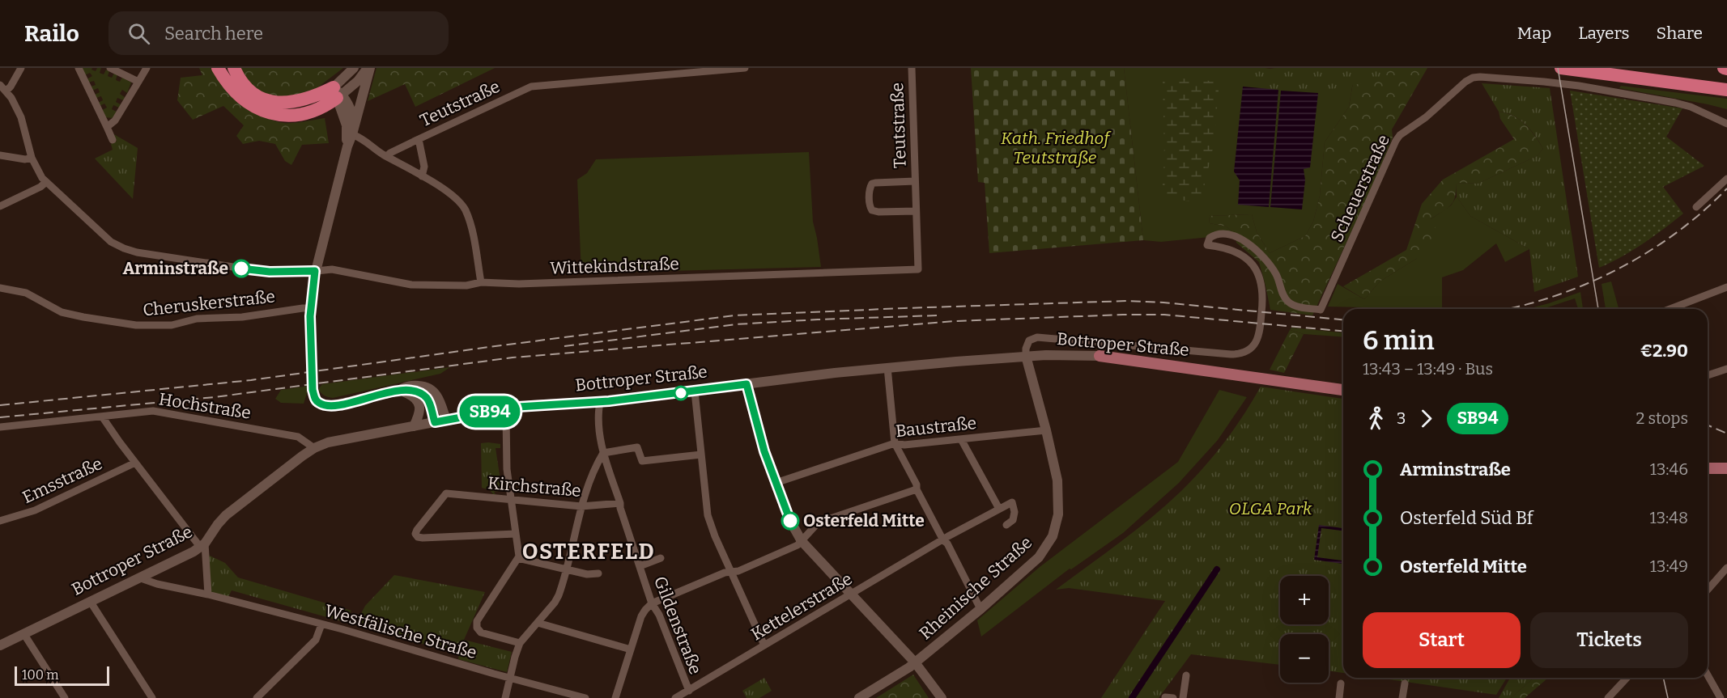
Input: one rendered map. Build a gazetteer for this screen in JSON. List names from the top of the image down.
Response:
{
  "streets": {
    "main road": ["Bottroper Straße", "Rheinische Straße"],
    "street": [
      "Teutstraße",
      "Scheuerstraße",
      "Wittekindstraße",
      "Cheruskerstraße",
      "Hochstraße",
      "Baustraße",
      "Emsstraße",
      "Kirchstraße",
      "Kettelerstraße",
      "Gildenstraße",
      "Westfälische Straße"
    ]
  },
  "crossings": [
    ["Teutstraße", "Wittekindstraße"],
    ["Scheuerstraße", "Bottroper Straße"],
    ["Scheuerstraße", "Rheinische Straße"],
    ["Bottroper Straße", "Hochstraße"],
    ["Bottroper Straße", "Rheinische Straße"],
    ["Bottroper Straße", "Gildenstraße"],
    ["Bottroper Straße", "Westfälische Straße"],
    ["Baustraße", "Rheinische Straße"],
    ["Kirchstraße", "Gildenstraße"],
    ["Kettelerstraße", "Gildenstraße"]
  ],
  "districts": ["OSTERFELD"],
  "parks": ["Kath. Friedhof Teutstraße", "OLGA Park"],
  "places": ["Arminstraße", "Osterfeld Mitte"],
  "lines": ["bus line SB94"],
  "scale_bar": "100 m",
  "page": {
    "header": "Railo",
    "search": "Search here",
    "nav": ["Map", "Layers", "Share"],
    "on_map": "SB94",
    "heading": ["6 min", "13:43 – 13:49 · Bus", "€2.90"],
    "legs": ["3", "SB94", "2 stops"],
    "list": [
      {
        "name": "Arminstraße",
        "value": "13:46"
      },
      {
        "name": "Osterfeld Süd Bf",
        "value": "13:48"
      },
      {
        "name": "Osterfeld Mitte",
        "value": "13:49"
      }
    ],
    "map_buttons": ["+", "−"],
    "buttons": ["Start", "Tickets"],
    "scale": "100 m"
  }
}
